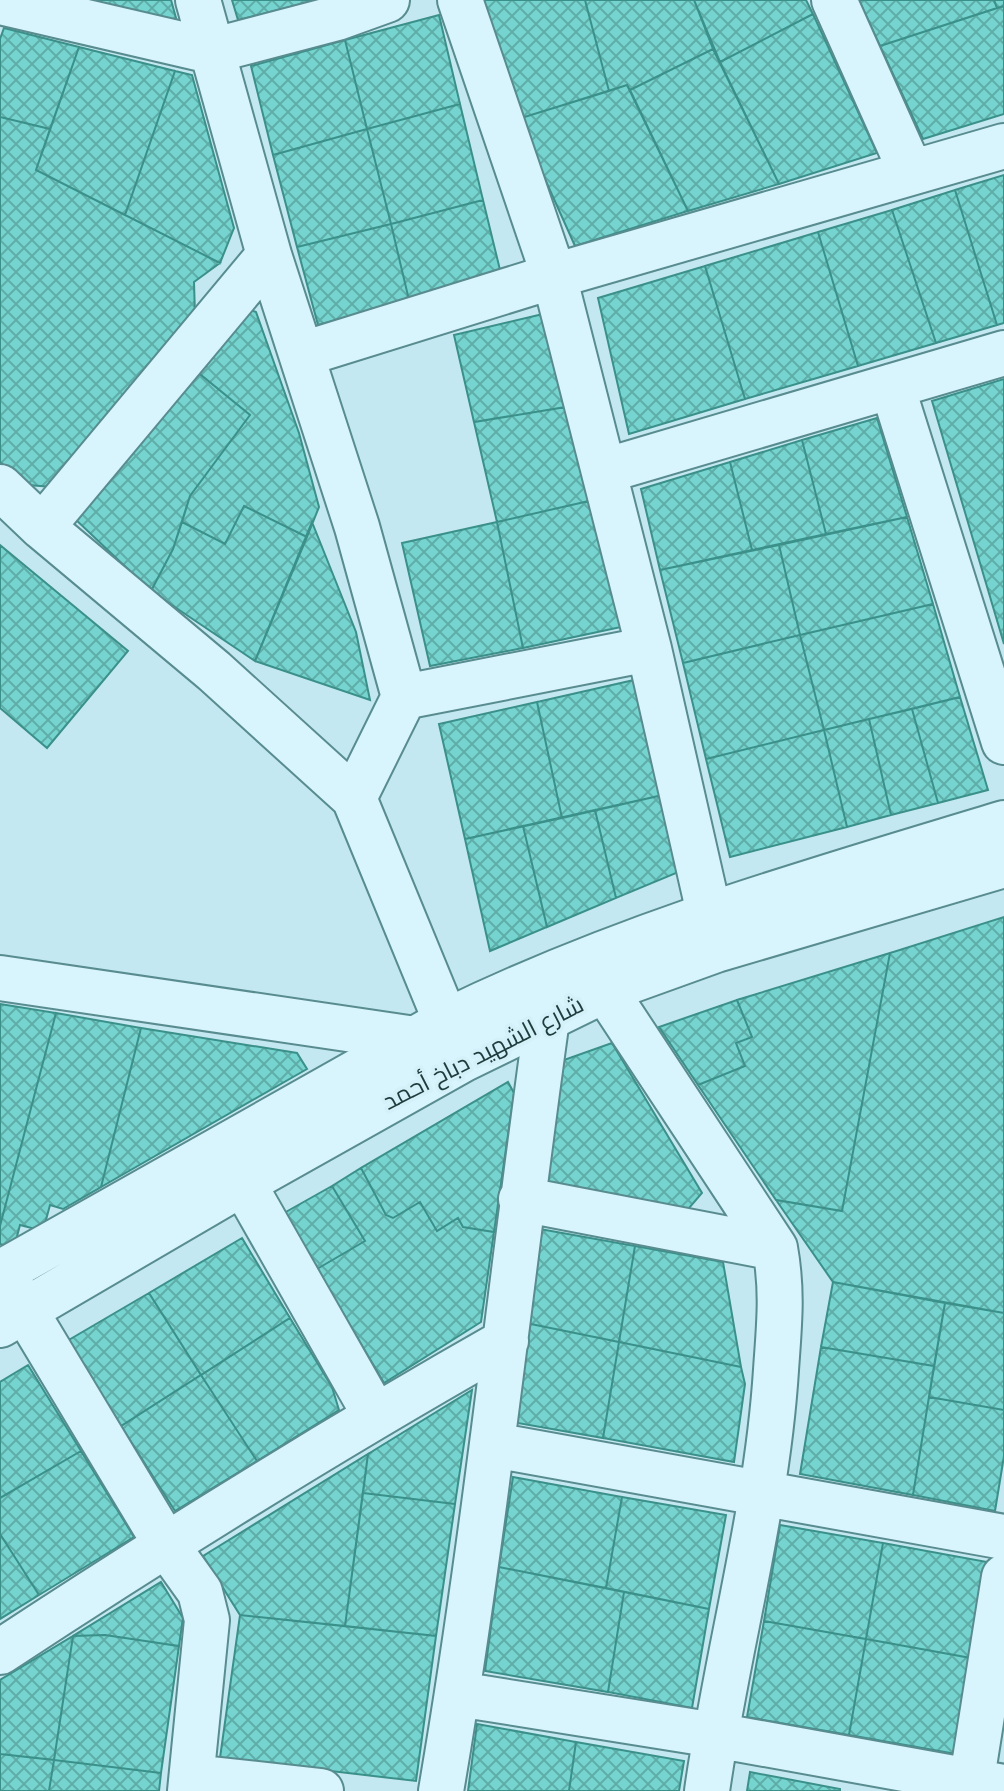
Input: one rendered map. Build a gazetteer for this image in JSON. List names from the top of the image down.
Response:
{
  "streets": {
    "street": ["شارع الشهيد دباخ أحمد"]
  }
}
